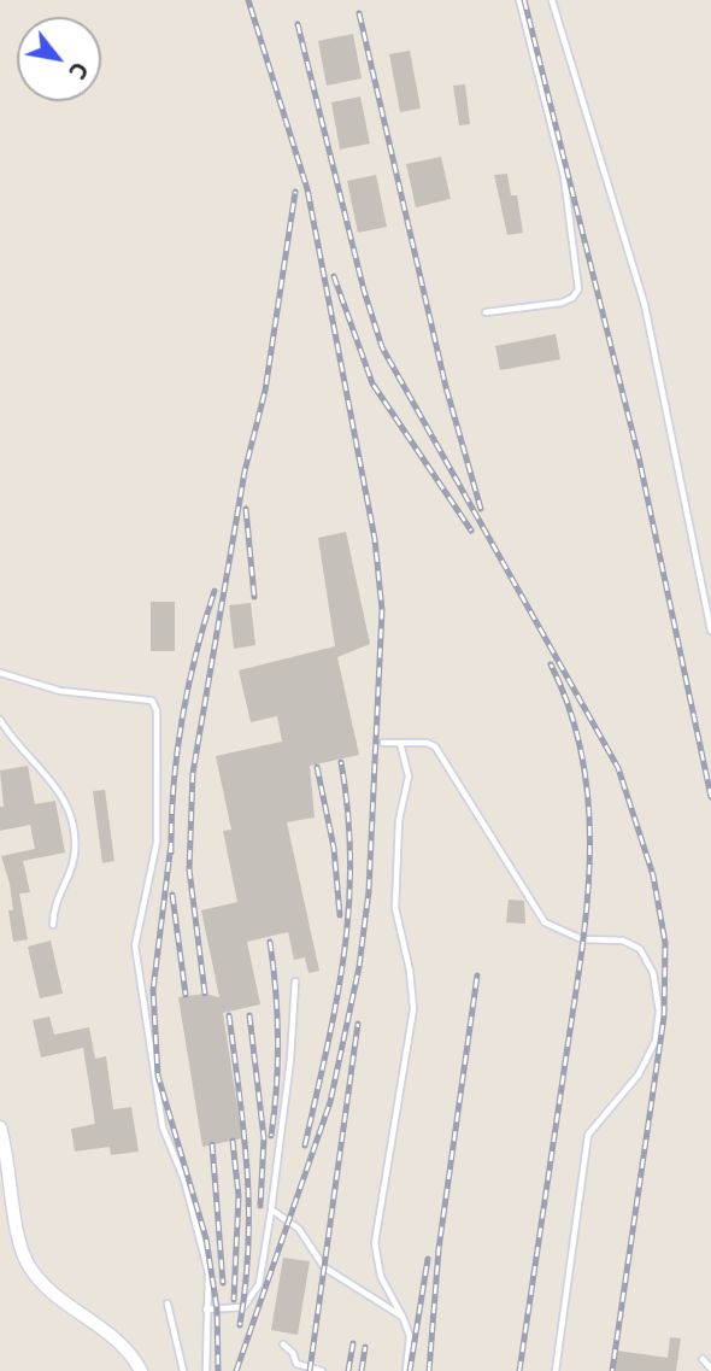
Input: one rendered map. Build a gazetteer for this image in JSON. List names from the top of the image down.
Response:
{
  "north": "bottom right"
}
